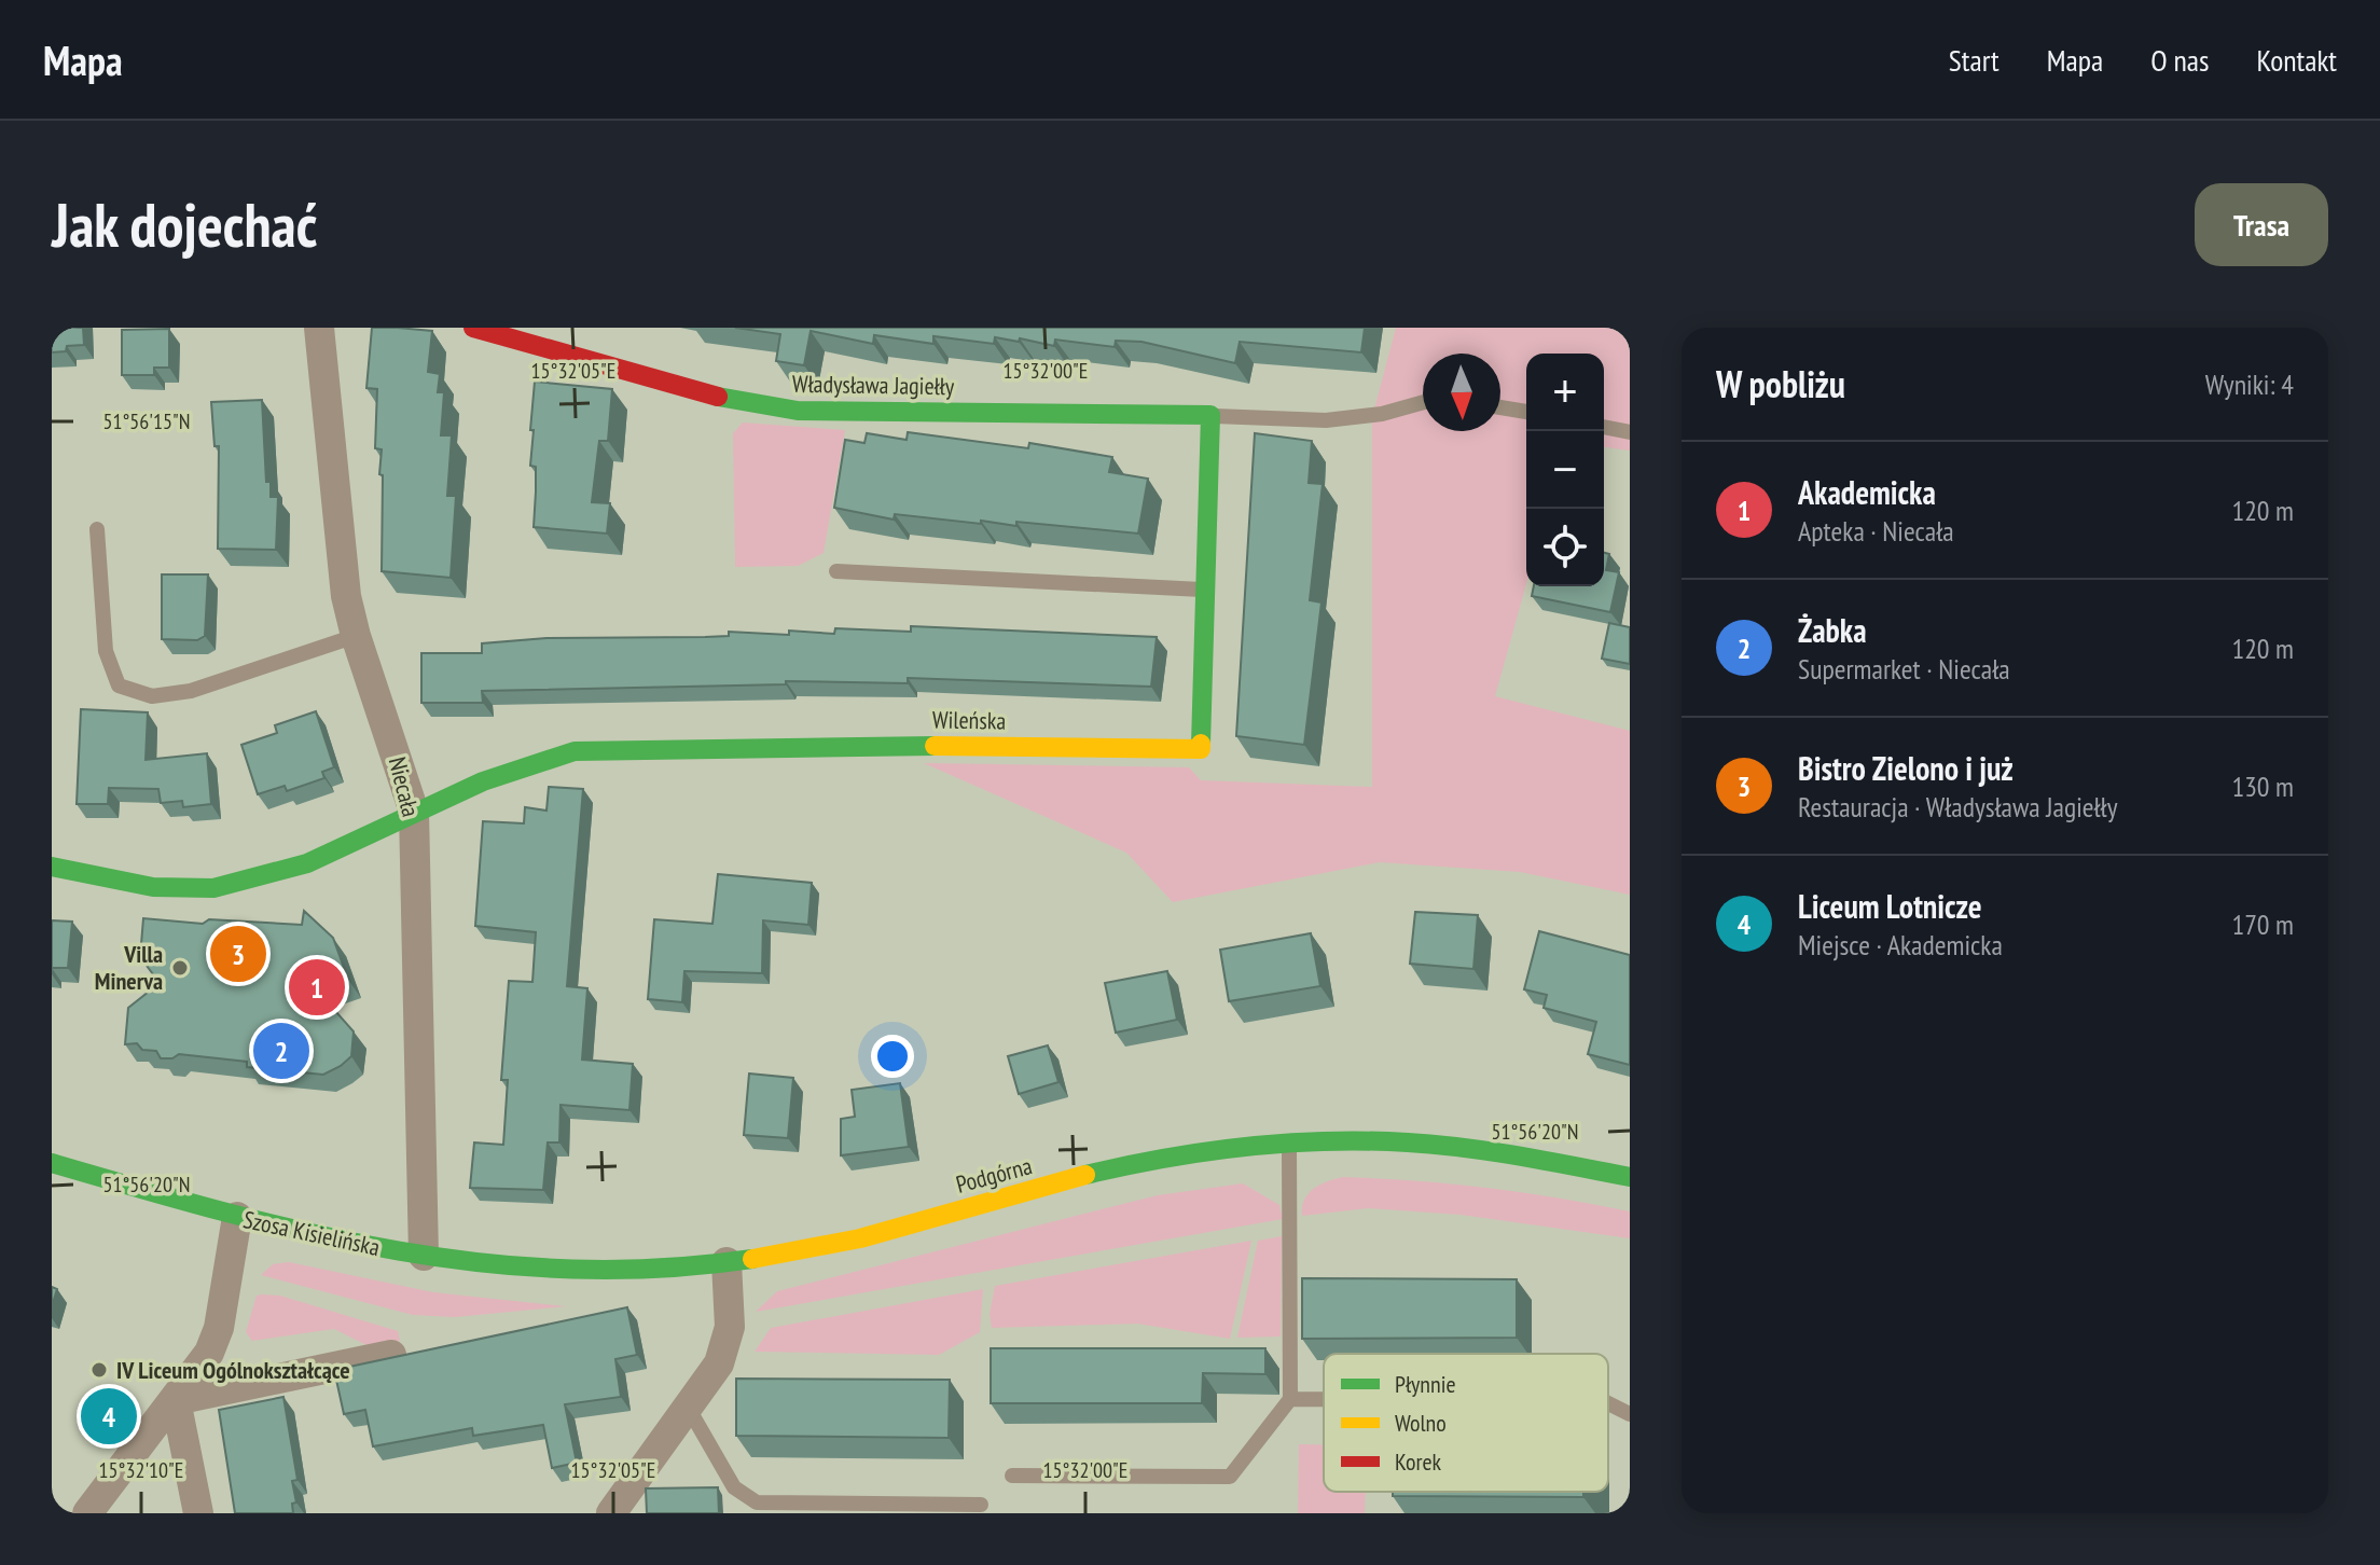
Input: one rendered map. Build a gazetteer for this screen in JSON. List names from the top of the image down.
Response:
{
  "streets": {
    "street": [
      "Władysława Jagiełły",
      "Wileńska",
      "Niecała",
      "Podgórna",
      "Szosa Kisielińska"
    ]
  },
  "crossings": [
    ["Władysława Jagiełły", "Wileńska"],
    ["Wileńska", "Niecała"],
    ["Niecała", "Podgórna"],
    ["Niecała", "Szosa Kisielińska"],
    ["Podgórna", "Szosa Kisielińska"]
  ],
  "places": ["Villa Minerva", "IV Liceum Ogólnokształcące"],
  "legend": ["Płynnie", "Wolno", "Korek"],
  "north": "bottom",
  "page": {
    "header": "Mapa",
    "nav": [
      "Start",
      "Mapa",
      "O nas",
      "Kontakt"
    ],
    "buttons": "Trasa",
    "title": "Jak dojechać",
    "heading": ["W pobliżu", "Wyniki: 4"],
    "map_buttons": ["+", "−"],
    "list": [
      {
        "mark": "1",
        "name": "Akademicka",
        "note": "Apteka · Niecała",
        "value": "120 m"
      },
      {
        "mark": "2",
        "name": "Żabka",
        "note": "Supermarket · Niecała",
        "value": "120 m"
      },
      {
        "mark": "3",
        "name": "Bistro Zielono i już",
        "note": "Restauracja · Władysława Jagiełły",
        "value": "130 m"
      },
      {
        "mark": "4",
        "name": "Liceum Lotnicze",
        "note": "Miejsce · Akademicka",
        "value": "170 m"
      }
    ],
    "pins": [
      "3",
      "1",
      "2",
      "4"
    ]
  },
  "coordinates": [
    "15°32'05\"E",
    "15°32'00\"E",
    "51°56'15\"N",
    "51°56'20\"N",
    "15°32'10\"E"
  ]
}
